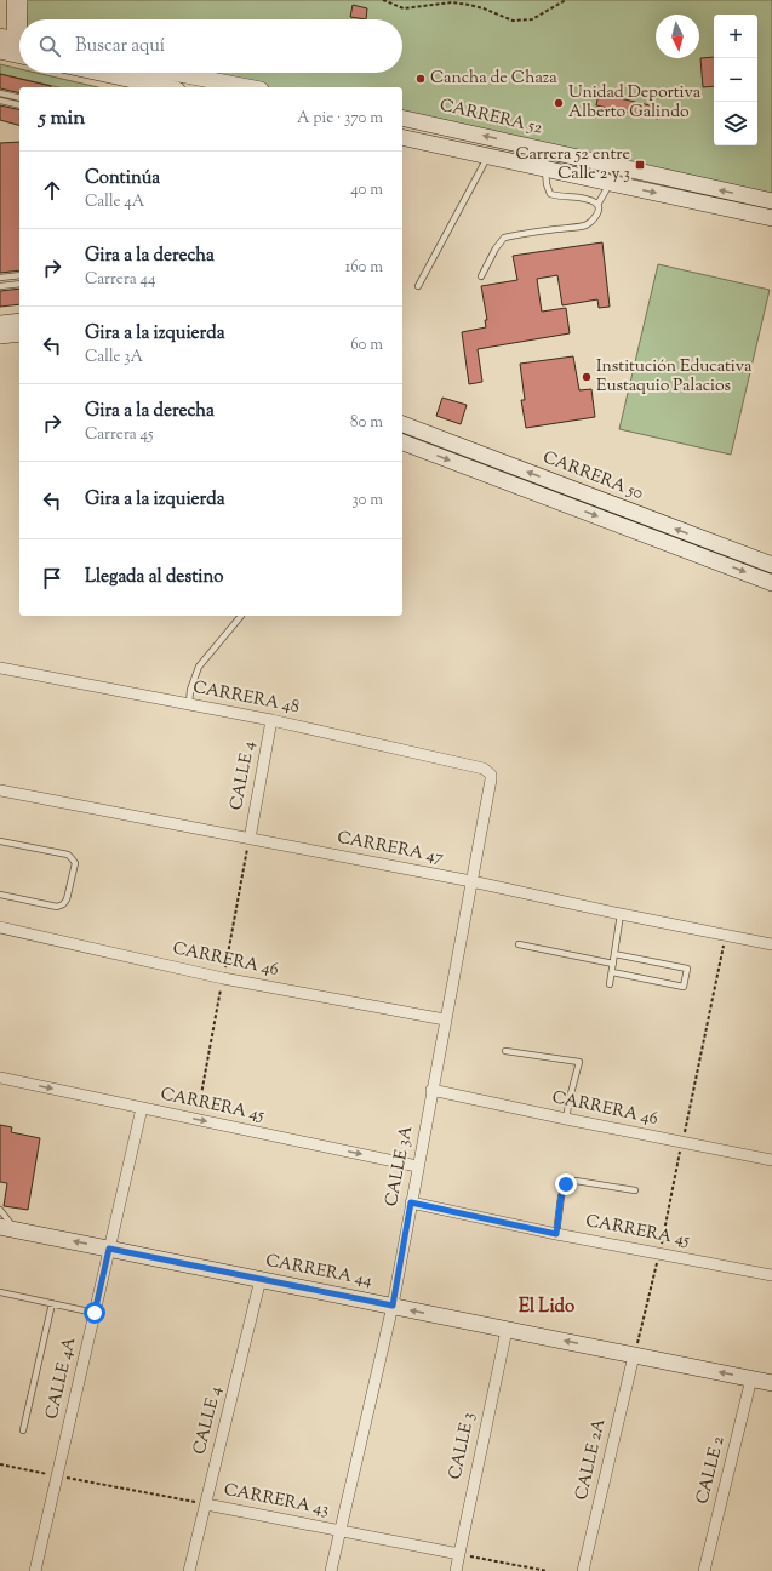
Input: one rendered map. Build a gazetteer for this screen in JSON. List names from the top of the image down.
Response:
{
  "streets": {
    "street": [
      "CARRERA 52",
      "CARRERA 50",
      "CARRERA 48",
      "CALLE 4",
      "CARRERA 47",
      "CARRERA 46",
      "CARRERA 45",
      "CALLE 3A",
      "CARRERA 44",
      "CALLE 4A",
      "CALLE 3",
      "CALLE 2A",
      "CALLE 2",
      "CARRERA 43"
    ]
  },
  "crossings": [
    ["CARRERA 48", "CALLE 4"],
    ["CARRERA 48", "CALLE 3A"],
    ["CALLE 4", "CARRERA 47"],
    ["CALLE 4", "CARRERA 44"],
    ["CALLE 4", "CARRERA 43"],
    ["CARRERA 47", "CALLE 3A"],
    ["CARRERA 46", "CALLE 3A"],
    ["CARRERA 45", "CALLE 3A"],
    ["CARRERA 45", "CALLE 4A"],
    ["CALLE 3A", "CARRERA 44"],
    ["CALLE 3A", "CARRERA 43"],
    ["CARRERA 44", "CALLE 4A"],
    ["CARRERA 44", "CALLE 3"],
    ["CARRERA 44", "CALLE 2A"],
    ["CARRERA 44", "CALLE 2"],
    ["CALLE 4A", "CARRERA 43"],
    ["CALLE 3", "CARRERA 43"]
  ],
  "one_way": ["CARRERA 45", "CARRERA 44"],
  "districts": ["El Lido"],
  "places": {
    "other": ["Cancha de Chaza", "Unidad Deportiva Alberto Galindo", "Institución Educativa Eustaquio Palacios"],
    "transit": ["Carrera 52 entre Calle 2 y 3"]
  },
  "north": "bottom",
  "page": {
    "map_buttons": ["+", "−"],
    "search": "Buscar aquí",
    "heading": ["5 min", "A pie · 370 m"],
    "list": [
      ["Continúa", "Calle 4A", "40 m"],
      ["Gira a la derecha", "Carrera 44", "160 m"],
      ["Gira a la izquierda", "Calle 3A", "60 m"],
      ["Gira a la derecha", "Carrera 45", "80 m"],
      ["Gira a la izquierda", "30 m"],
      "Llegada al destino"
    ]
  }
}
